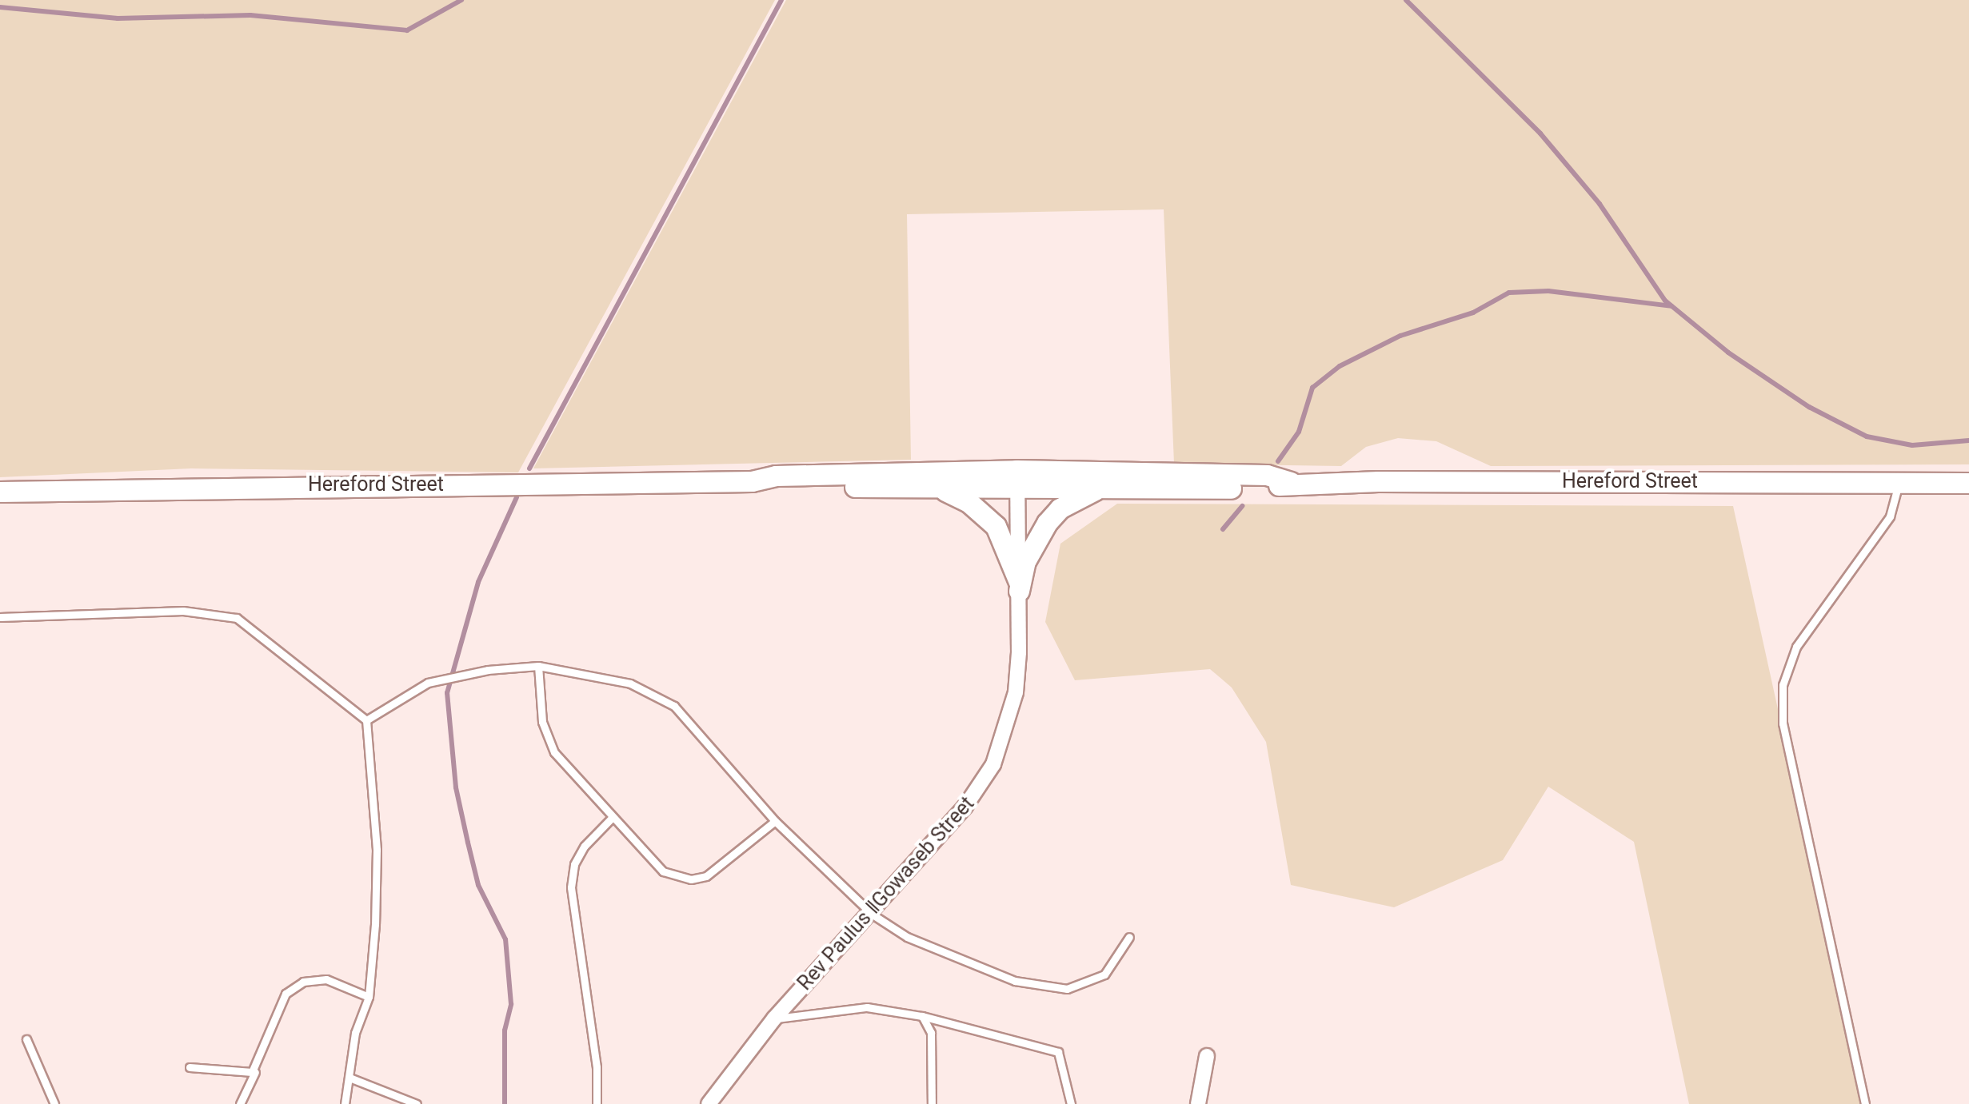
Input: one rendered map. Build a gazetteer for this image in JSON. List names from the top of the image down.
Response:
{
  "streets": {
    "main road": ["Hereford Street"],
    "street": ["Rev Paulus ǁGowaseb Street"]
  },
  "crossings": [
    ["Hereford Street", "Rev Paulus ǁGowaseb Street"]
  ]
}
